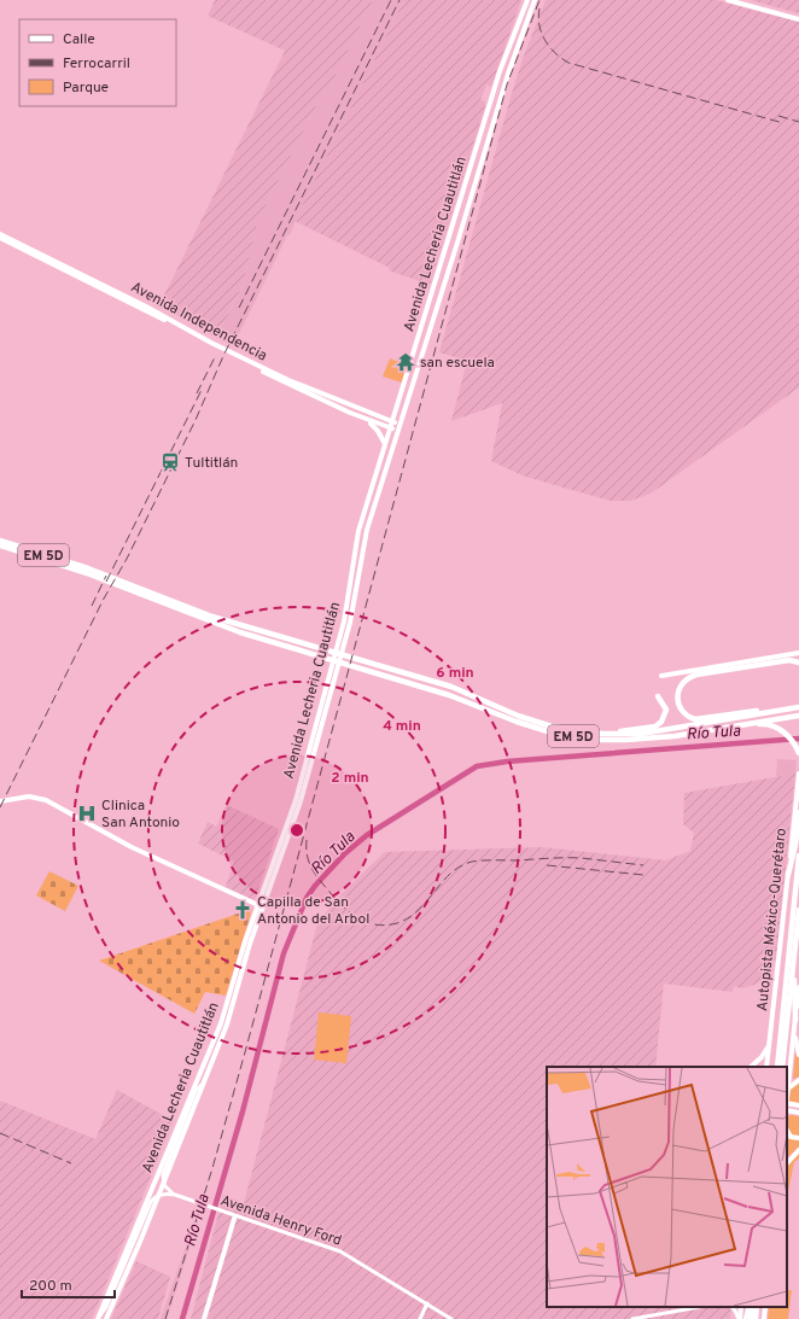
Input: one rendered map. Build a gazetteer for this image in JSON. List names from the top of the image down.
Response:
{
  "streets": {
    "highway": ["EM 5D"],
    "main road": ["Avenida Lecheria Cuautitlán", "Avenida Independencia", "Autopista México-Querétaro"],
    "street": ["Avenida Henry Ford"]
  },
  "crossings": [
    ["Avenida Lecheria Cuautitlán", "Avenida Independencia"]
  ],
  "water": ["Río Tula"],
  "places": {
    "temple": ["san escuela"],
    "station": ["Tultitlán"],
    "hospital": ["Clinica San Antonio"],
    "church": ["Capilla de San Antonio del Arbol"]
  },
  "legend": ["Calle", "Ferrocarril", "Parque"],
  "scale_bar": "200 m",
  "rings": ["6 min", "4 min", "2 min"]
}
